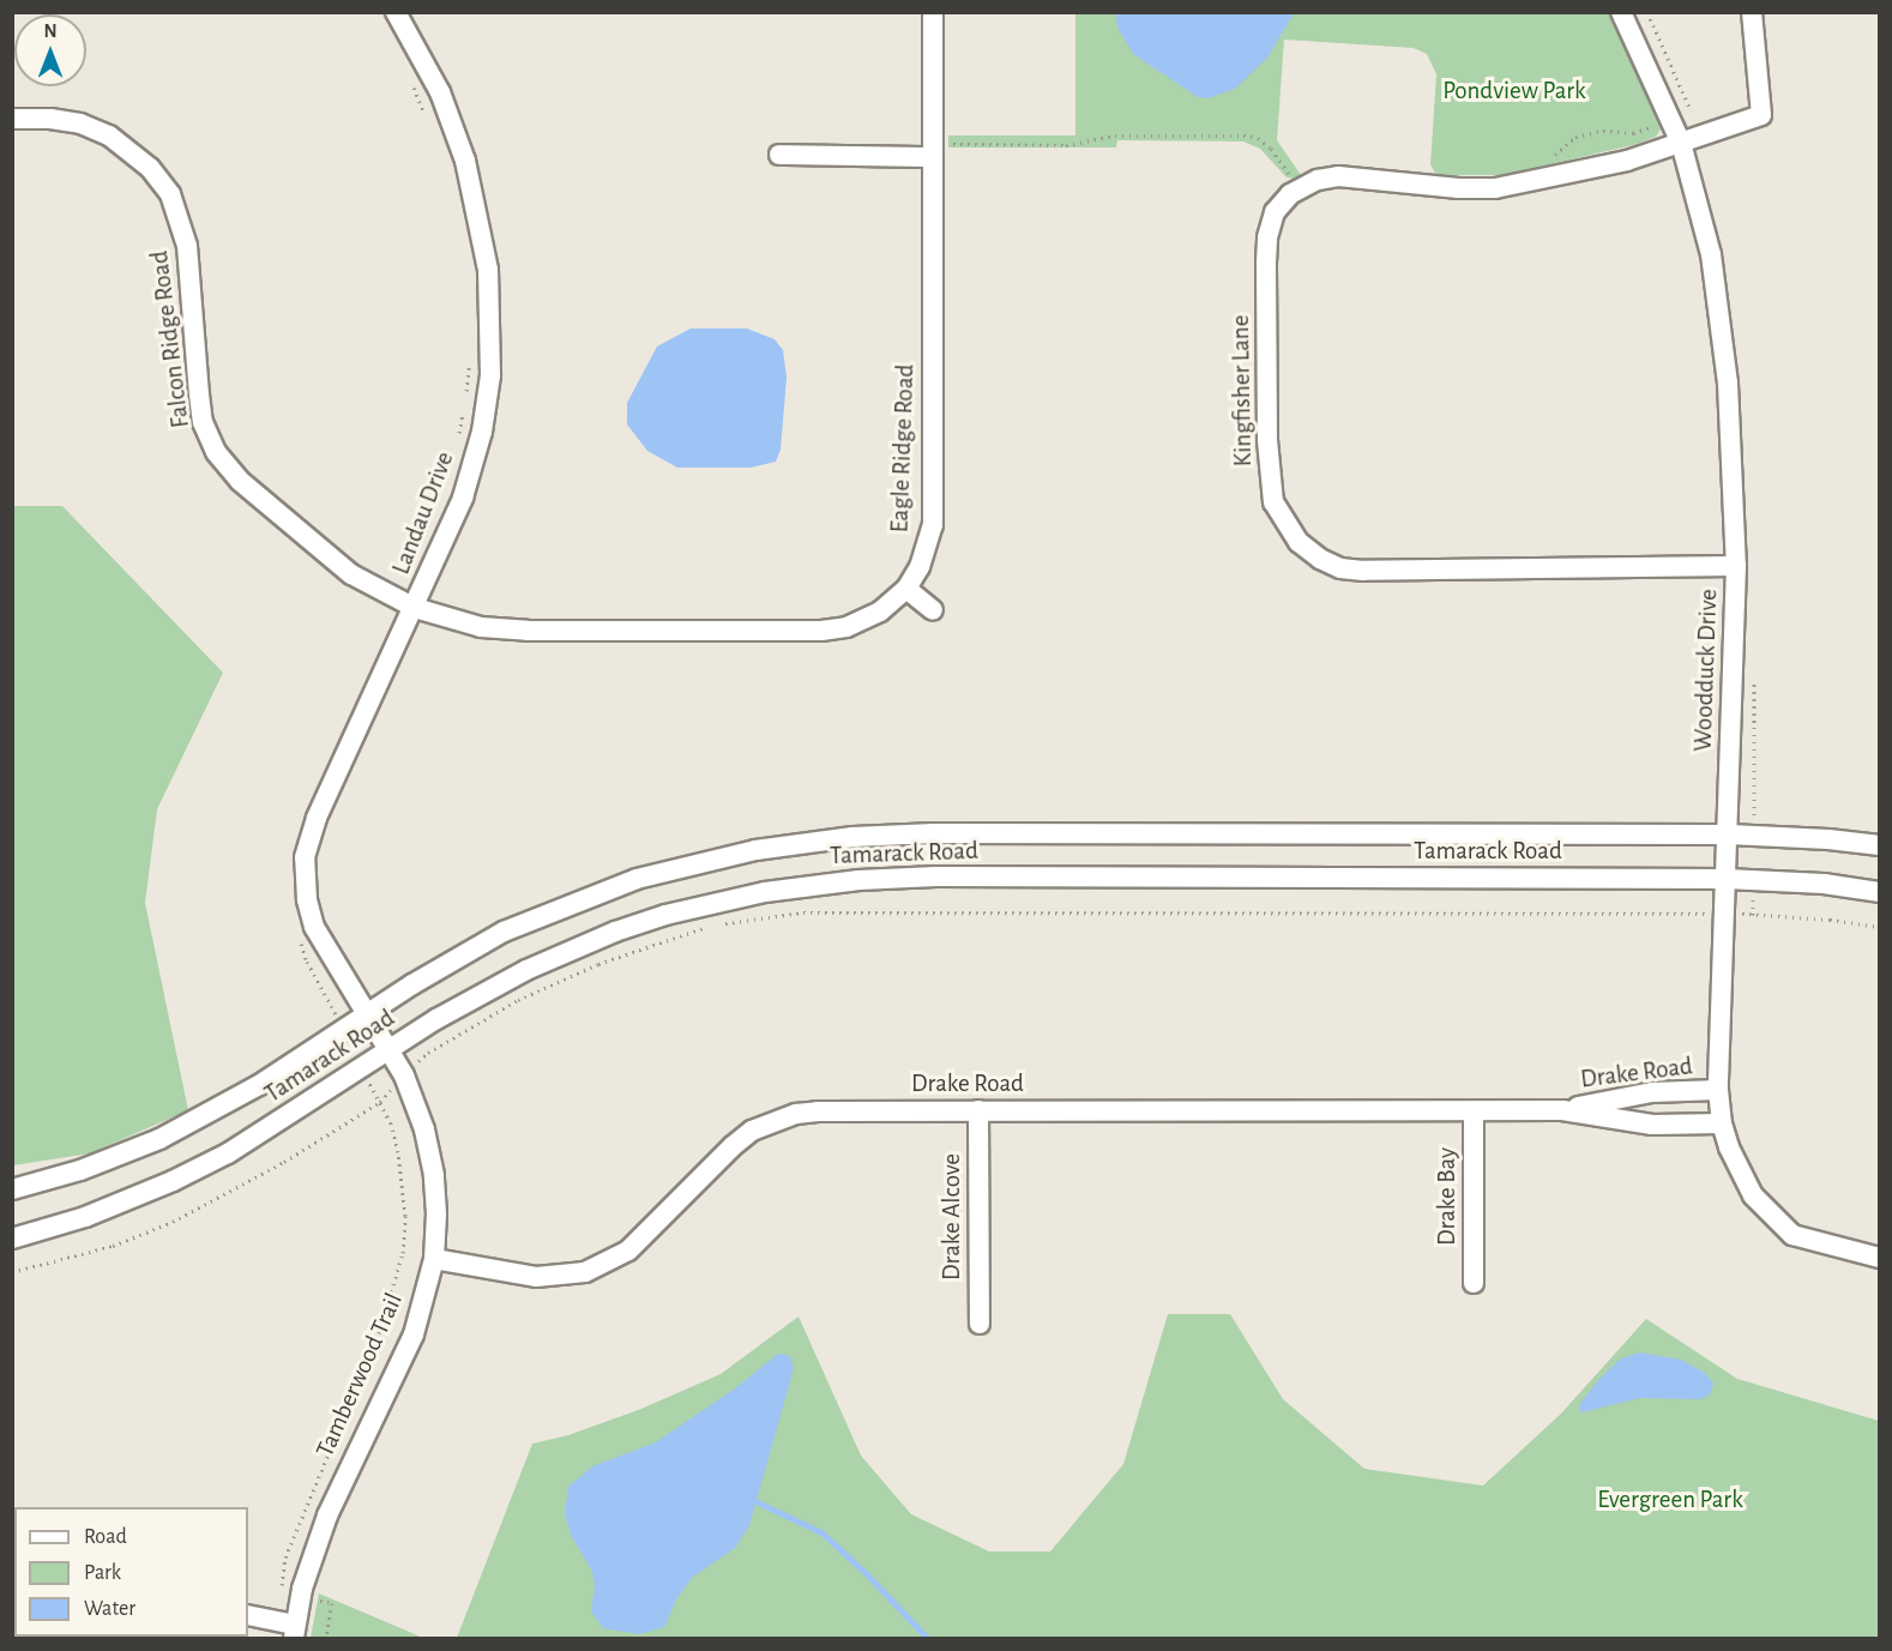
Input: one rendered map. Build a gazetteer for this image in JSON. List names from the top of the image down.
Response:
{
  "streets": {
    "street": [
      "Falcon Ridge Road",
      "Kingfisher Lane",
      "Eagle Ridge Road",
      "Landau Drive",
      "Woodduck Drive",
      "Tamarack Road",
      "Drake Road",
      "Drake Bay",
      "Drake Alcove",
      "Tamberwood Trail"
    ]
  },
  "crossings": [
    ["Falcon Ridge Road", "Eagle Ridge Road"],
    ["Falcon Ridge Road", "Landau Drive"],
    ["Kingfisher Lane", "Woodduck Drive"],
    ["Eagle Ridge Road", "Landau Drive"],
    ["Landau Drive", "Tamarack Road"],
    ["Landau Drive", "Tamberwood Trail"],
    ["Woodduck Drive", "Tamarack Road"],
    ["Woodduck Drive", "Drake Road"],
    ["Tamarack Road", "Tamberwood Trail"],
    ["Drake Road", "Drake Bay"],
    ["Drake Road", "Drake Alcove"],
    ["Drake Road", "Tamberwood Trail"]
  ],
  "parks": ["Pondview Park", "Evergreen Park"],
  "legend": ["Road", "Park", "Water"],
  "north": "top"
}
